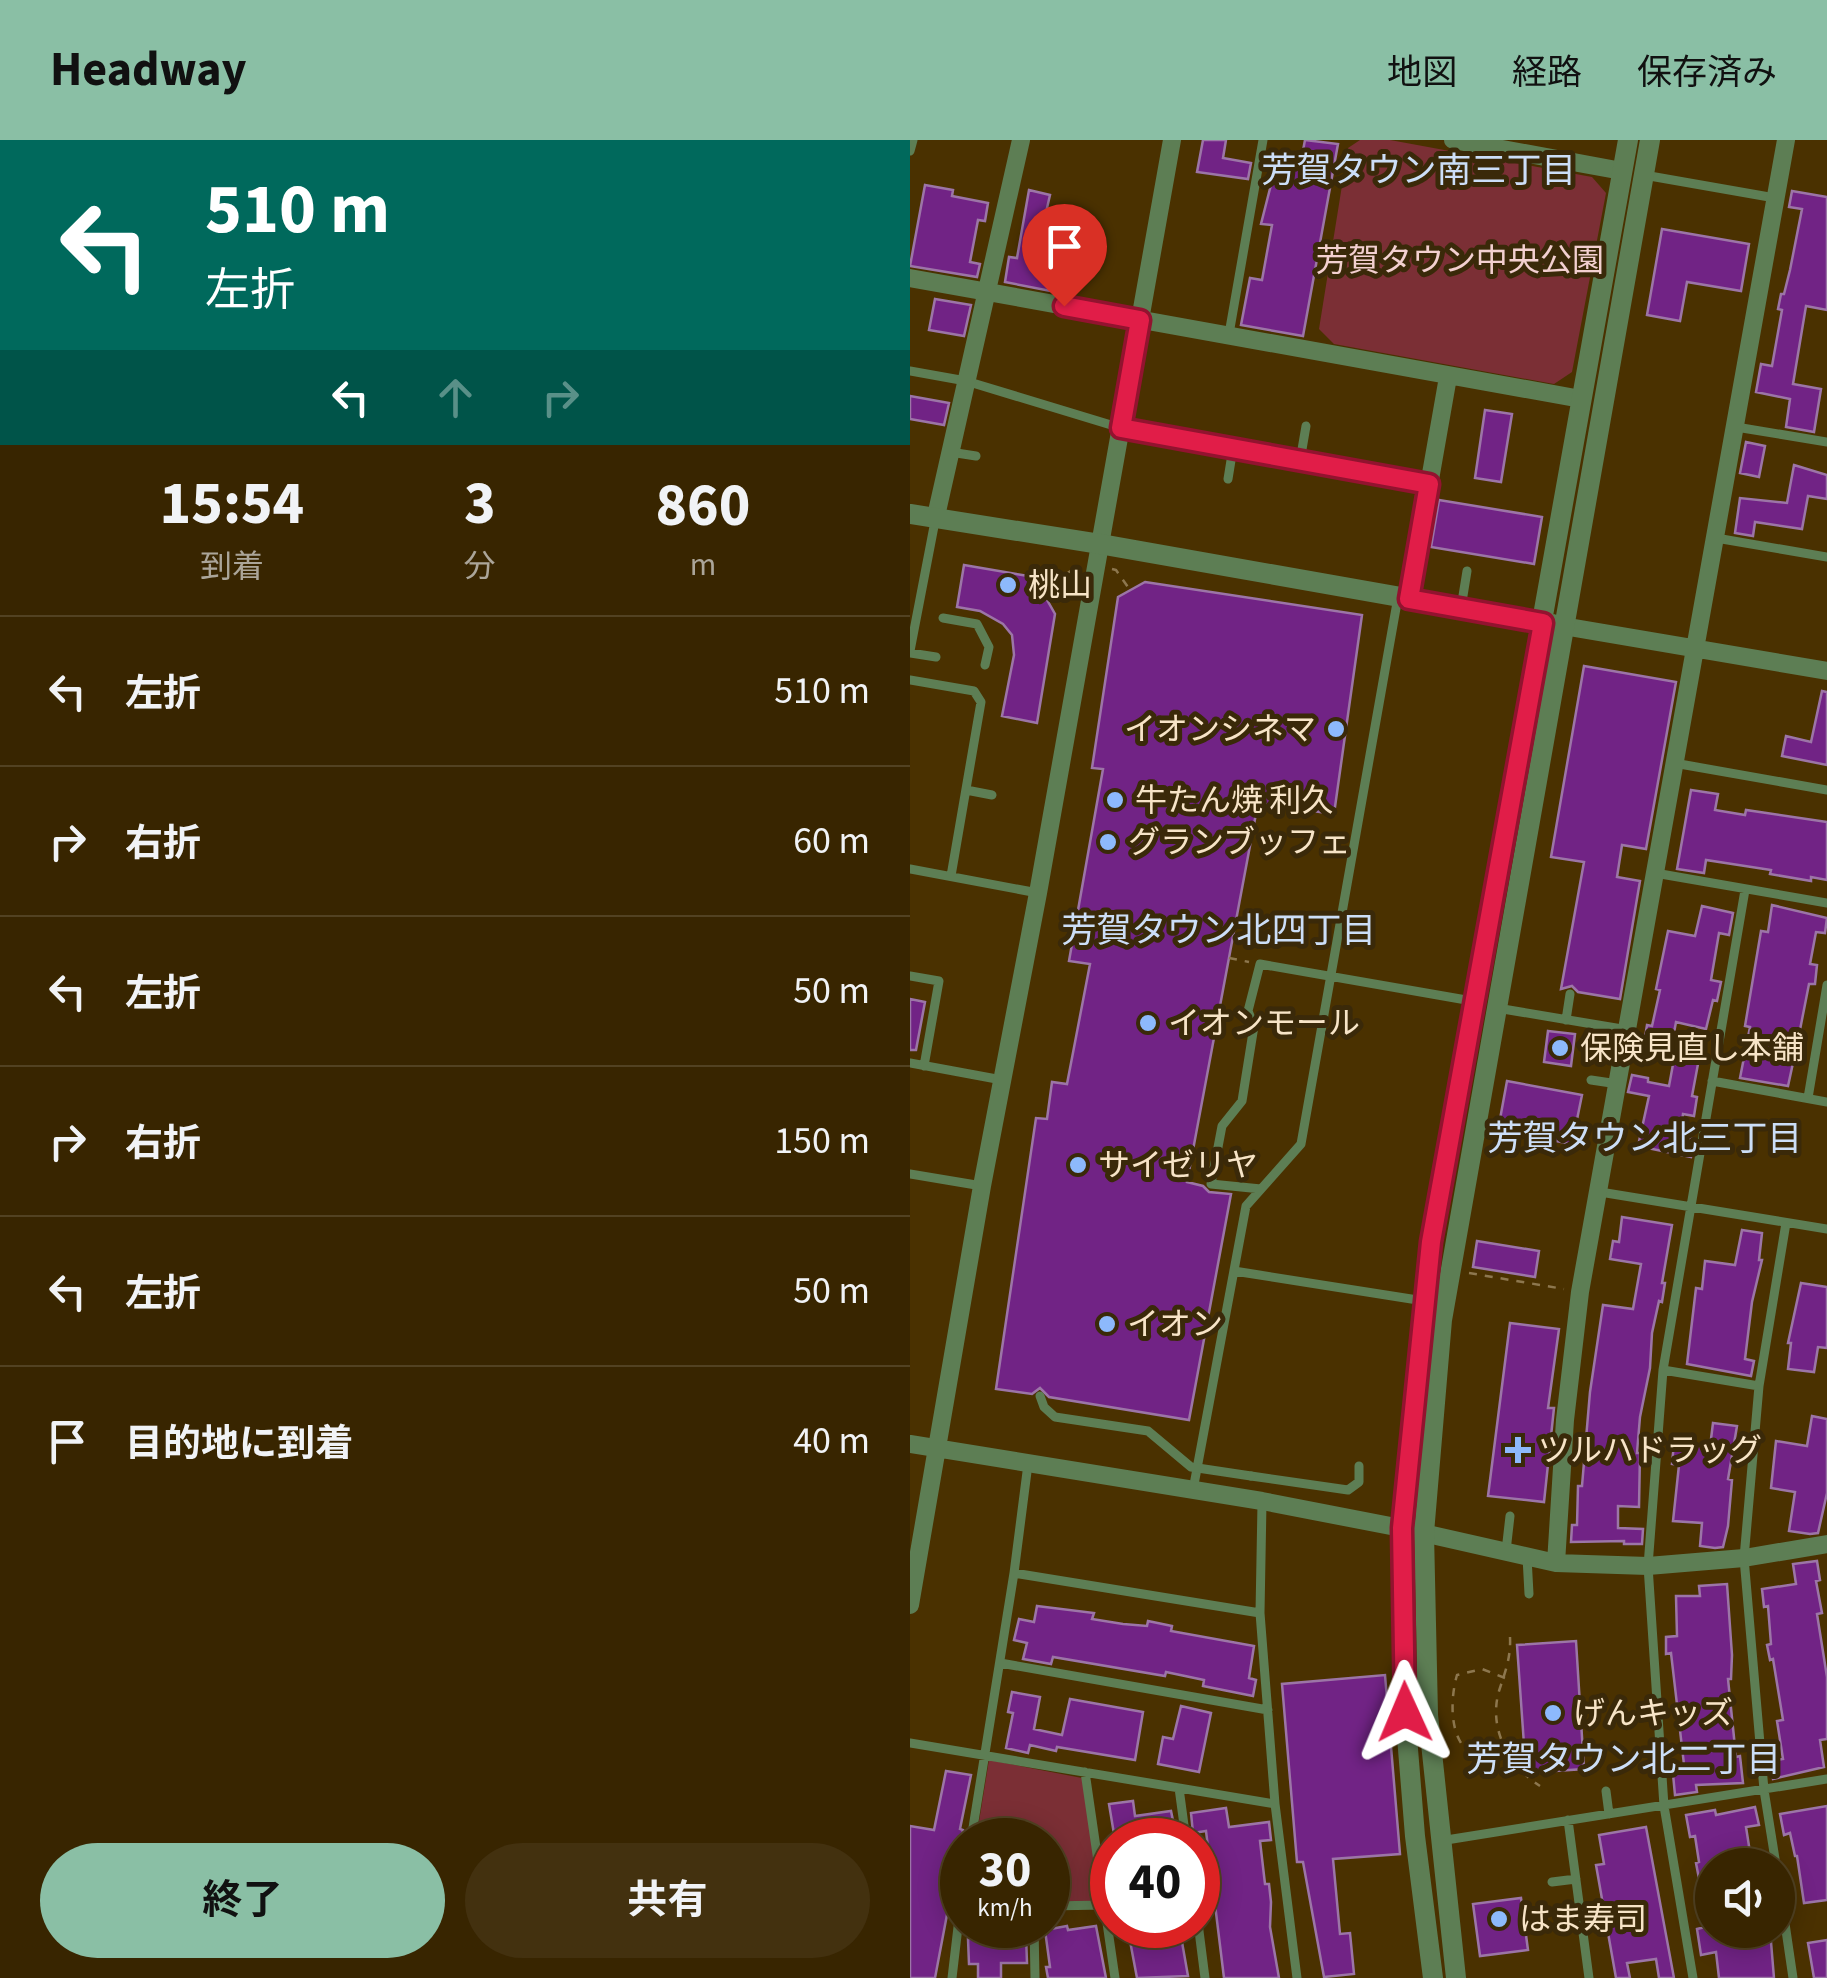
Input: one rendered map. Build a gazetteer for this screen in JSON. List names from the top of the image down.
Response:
{
  "districts": [
    "芳賀タウン南三丁目",
    "芳賀タウン北四丁目",
    "芳賀タウン北三丁目",
    "芳賀タウン北二丁目"
  ],
  "parks": ["芳賀タウン中央公園"],
  "places": {
    "other": [
      "桃山",
      "イオンシネマ",
      "牛たん焼 利久",
      "グランブッフェ",
      "イオンモール",
      "保険見直し本舗",
      "サイゼリヤ",
      "イオン",
      "げんキッズ",
      "はま寿司"
    ],
    "health": ["ツルハドラッグ"]
  },
  "page": {
    "header": "Headway",
    "nav": ["地図", "経路", "保存済み"],
    "turn": ["510 m", "左折"],
    "eta": [
      "15:54",
      "到着",
      "3",
      "分",
      "860",
      "m"
    ],
    "list": [
      {
        "name": "左折",
        "value": "510 m"
      },
      {
        "name": "右折",
        "value": "60 m"
      },
      {
        "name": "左折",
        "value": "50 m"
      },
      {
        "name": "右折",
        "value": "150 m"
      },
      {
        "name": "左折",
        "value": "50 m"
      },
      {
        "name": "目的地に到着",
        "value": "40 m"
      }
    ],
    "speed": "30 km/h",
    "limit": "40",
    "buttons": ["終了", "共有"]
  }
}
